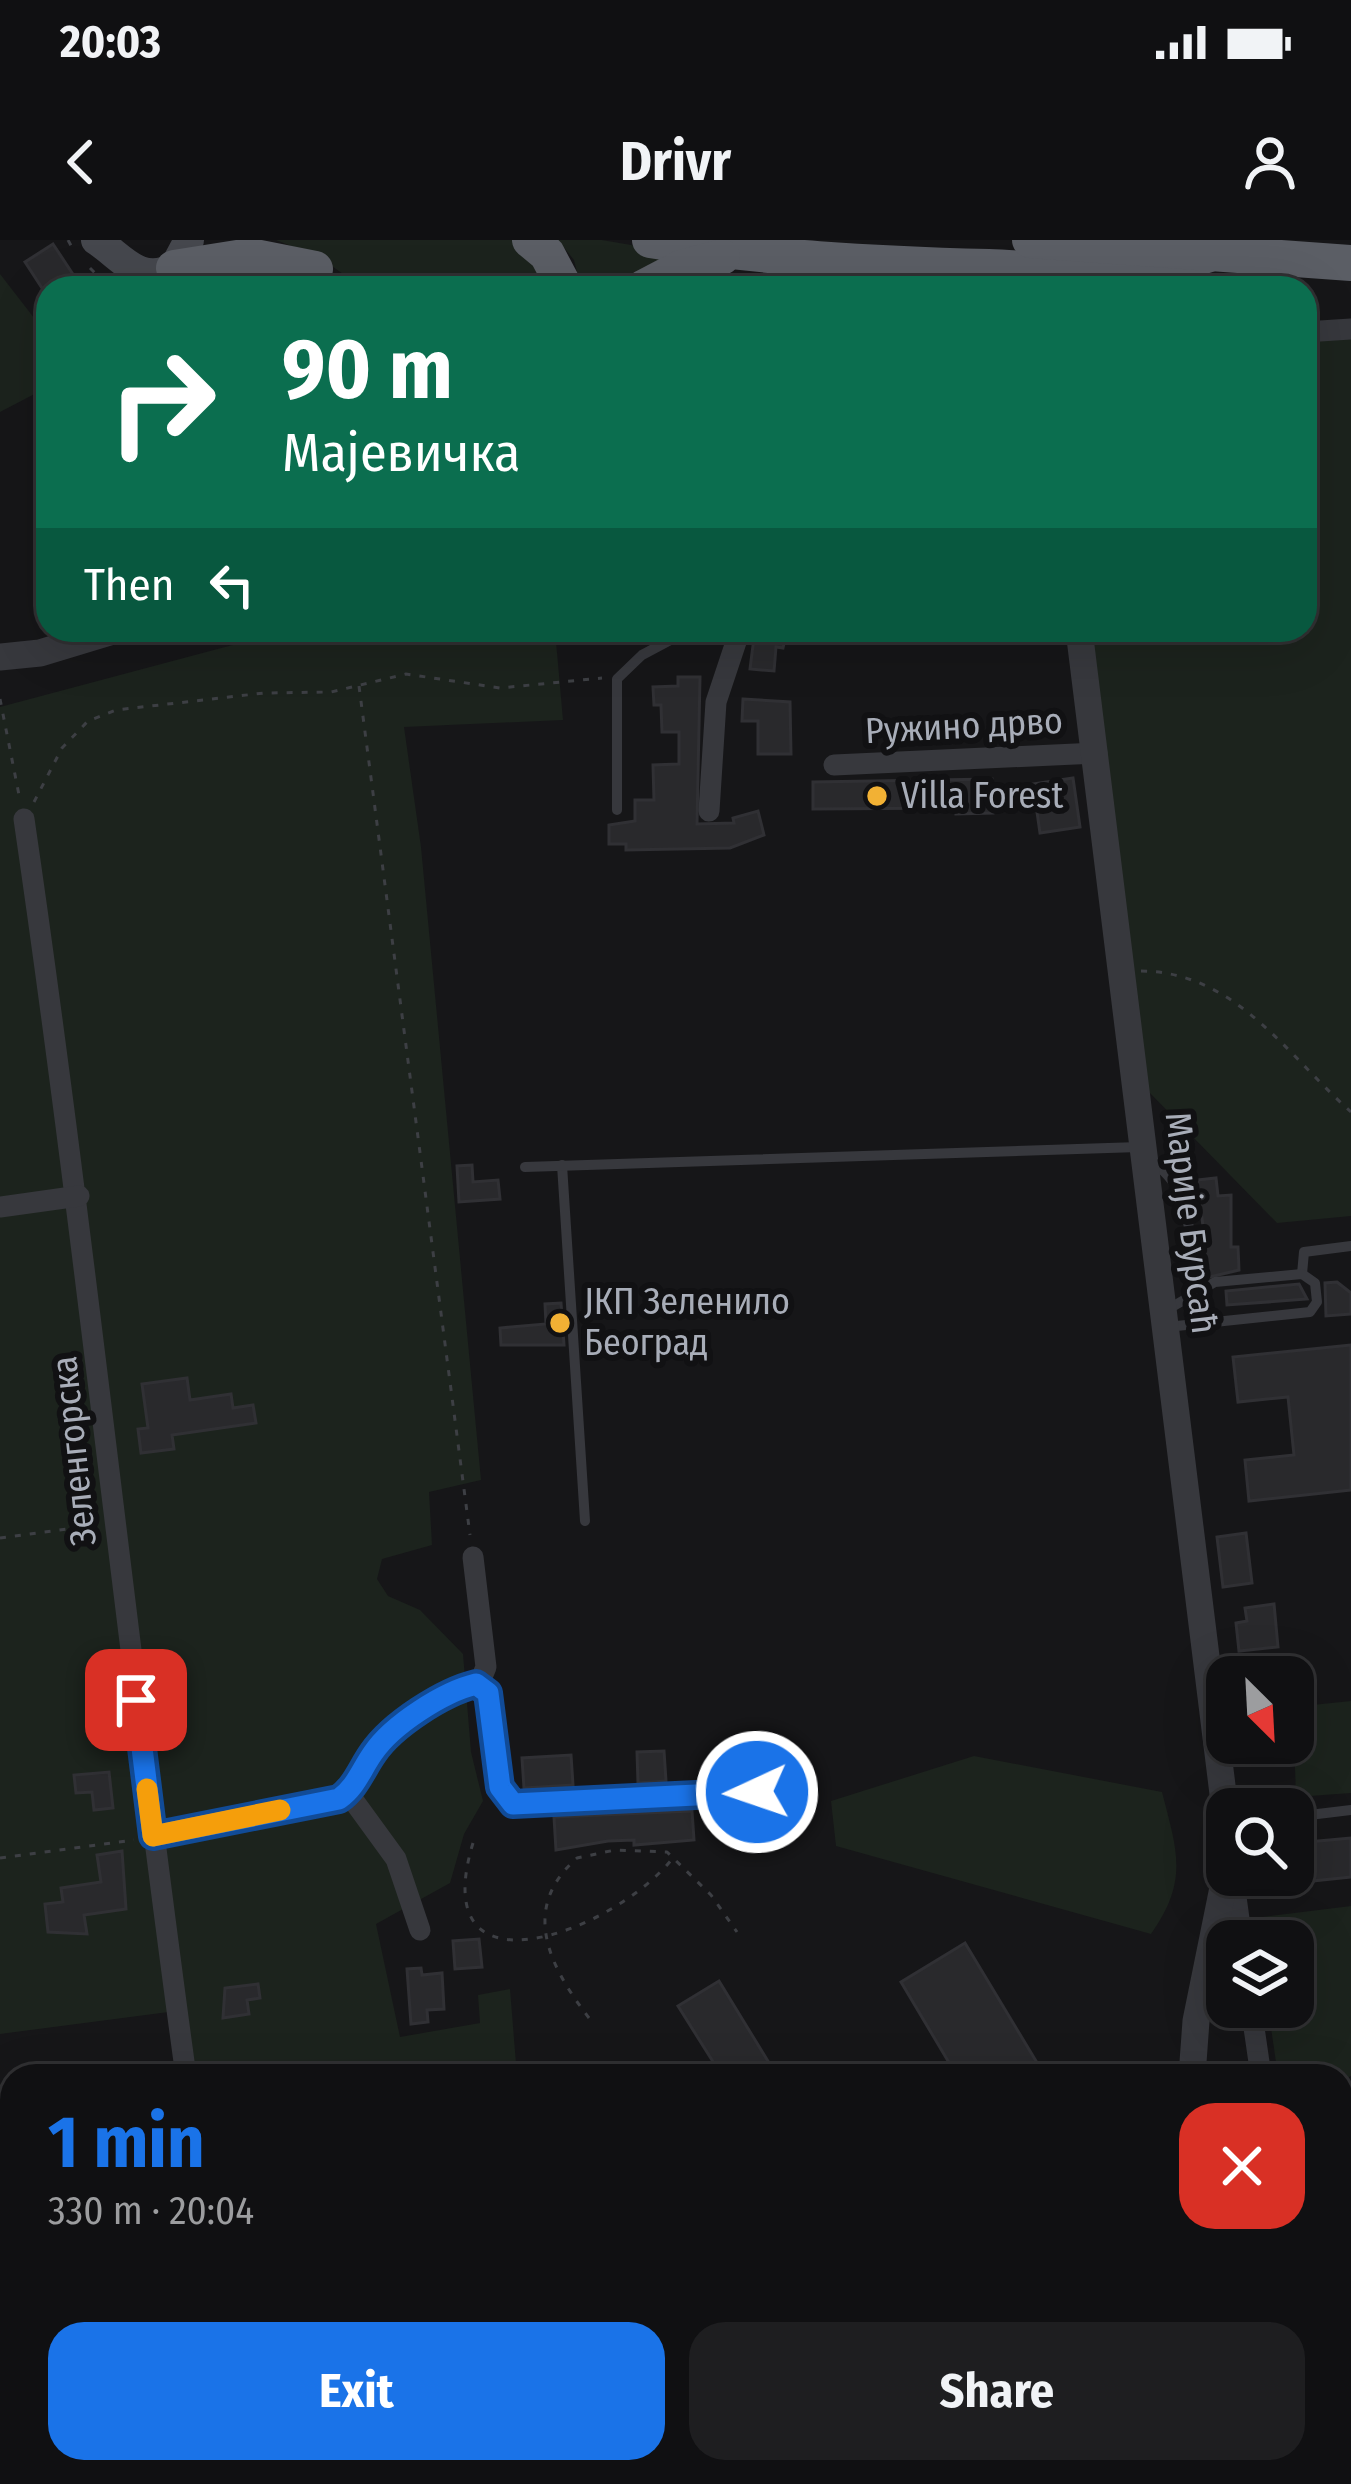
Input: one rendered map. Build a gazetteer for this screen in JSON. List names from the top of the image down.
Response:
{
  "streets": {
    "street": ["Ружино дрво", "Марије Бурсаћ", "Зеленгорска"]
  },
  "crossings": [
    ["Ружино дрво", "Марије Бурсаћ"]
  ],
  "places": ["Villa Forest", "ЈКП Зеленило Београд"],
  "north": "bottom right",
  "page": {
    "status": "20:03",
    "header": "Drivr",
    "turn": ["90 m", "Мајевичка"],
    "then": "Then",
    "heading": ["1 min", "330 m · 20:04"],
    "buttons": ["Exit", "Share"]
  }
}
